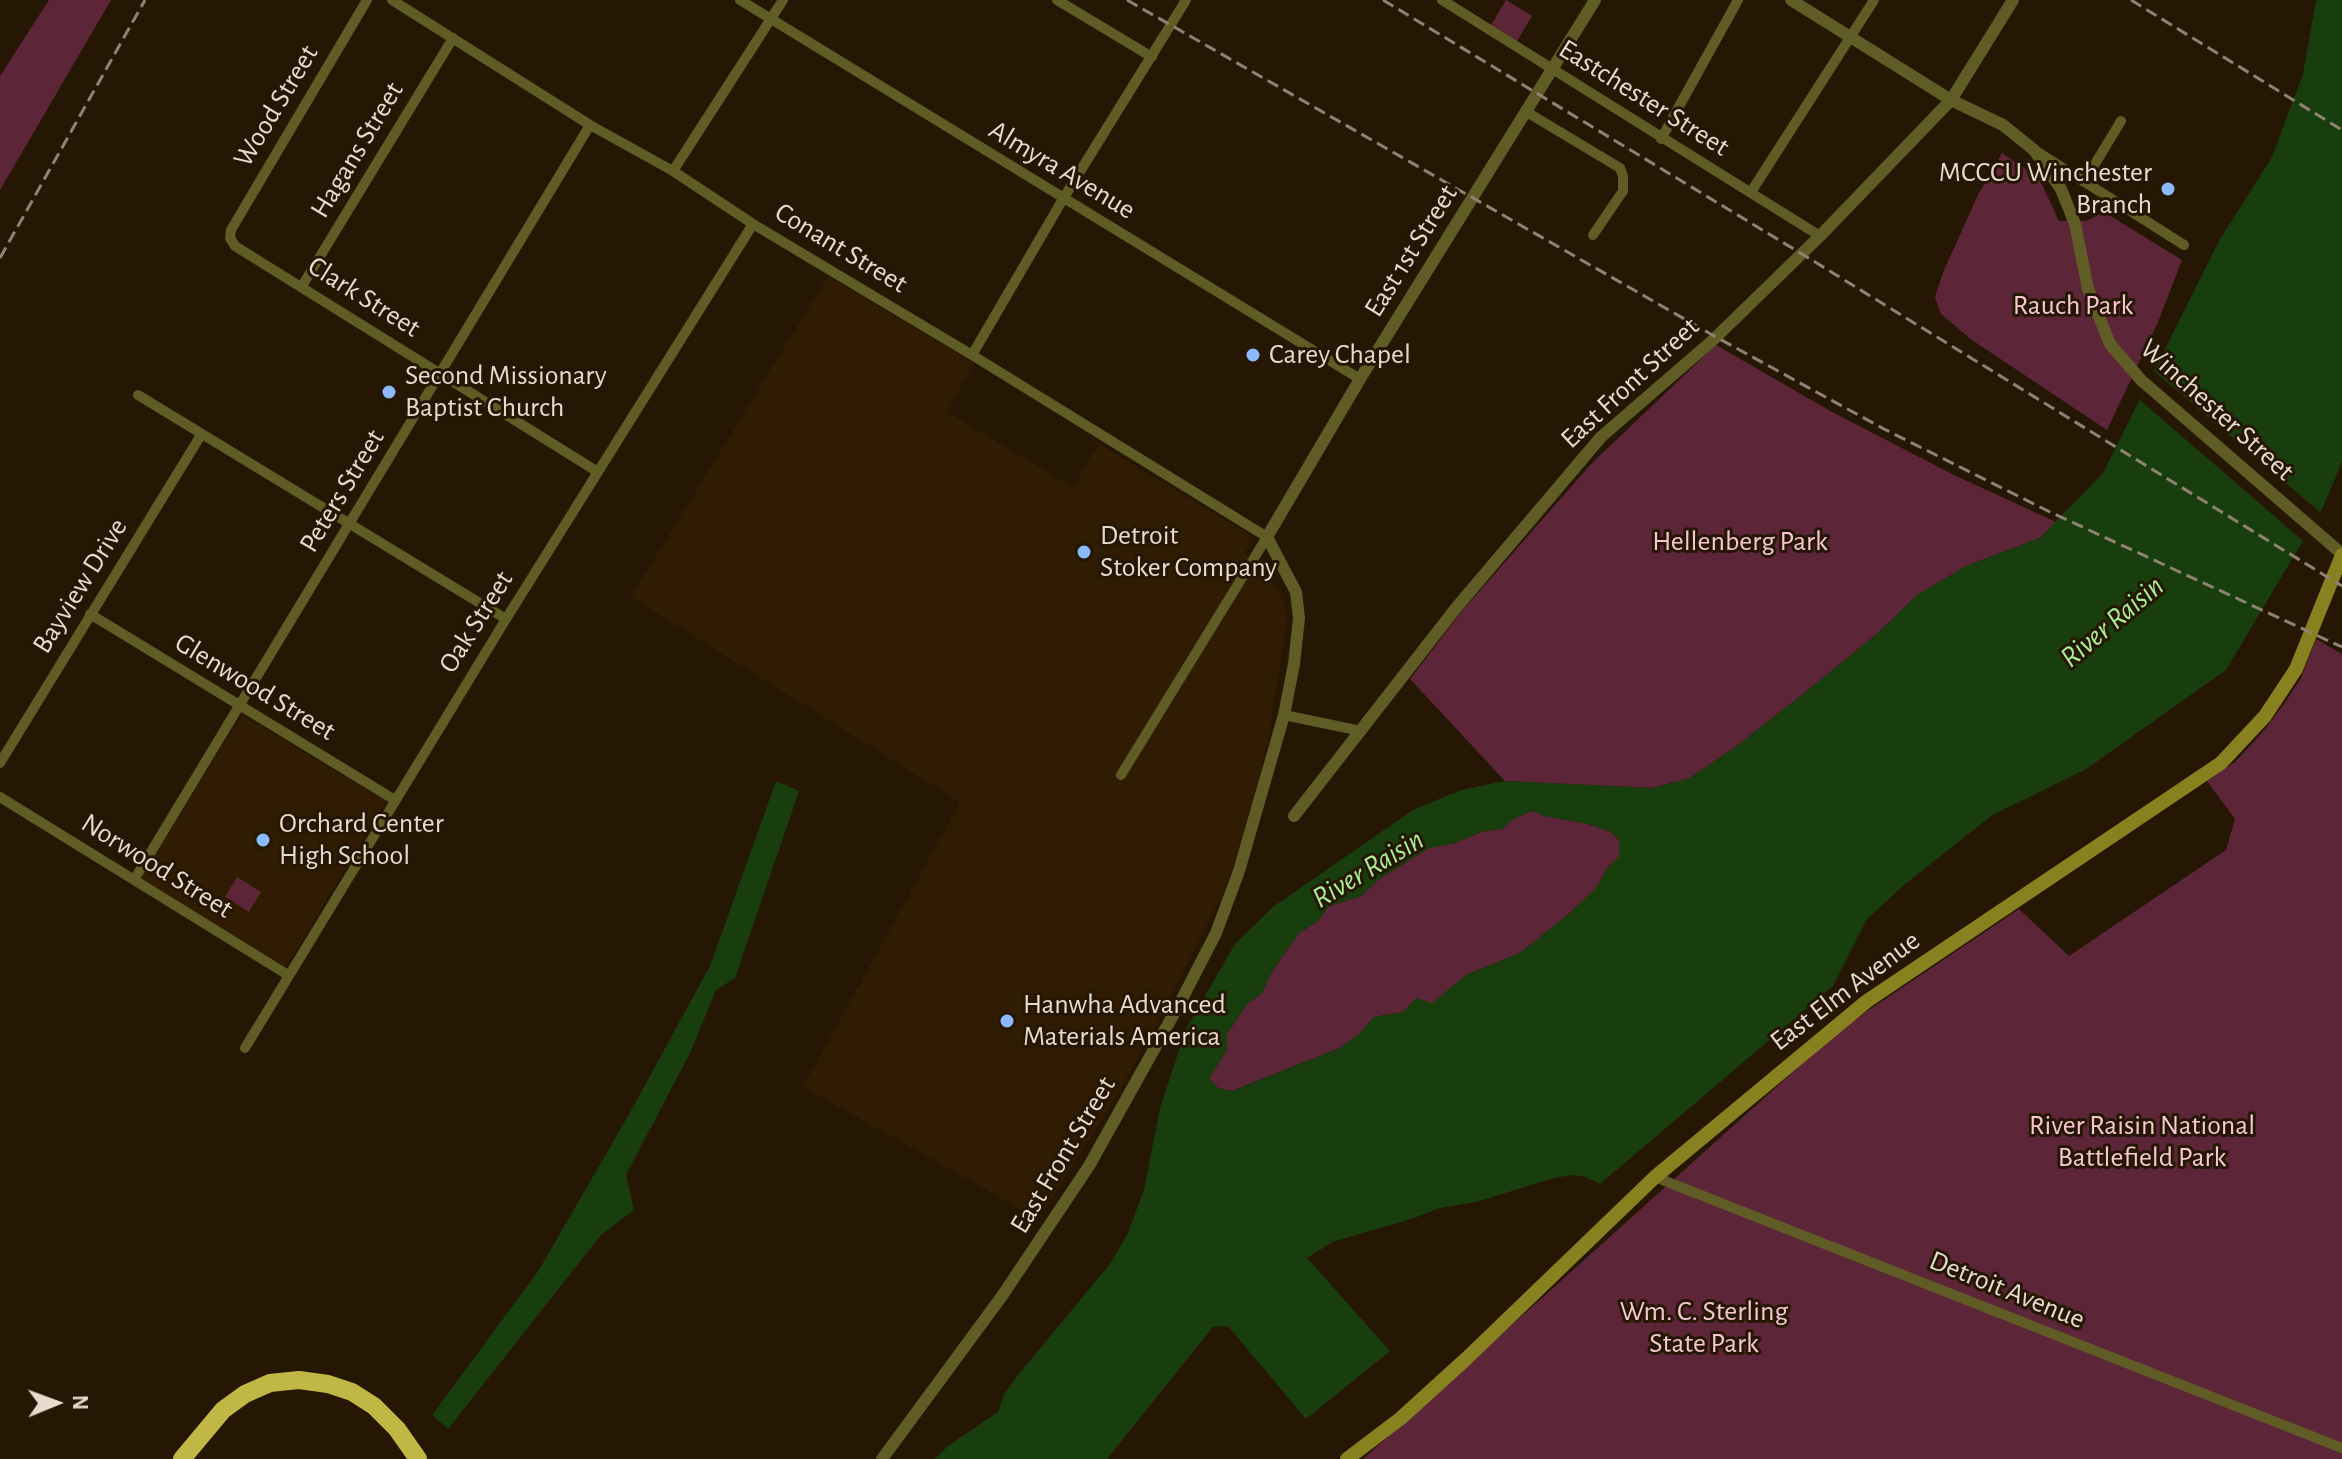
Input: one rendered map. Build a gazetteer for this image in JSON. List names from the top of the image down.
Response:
{
  "streets": {
    "main road": ["East Elm Avenue"],
    "street": [
      "Eastchester Street",
      "Wood Street",
      "Hagans Street",
      "Almyra Avenue",
      "Conant Street",
      "East 1st Street",
      "Clark Street",
      "East Front Street",
      "Winchester Street",
      "Peters Street",
      "Bayview Drive",
      "Oak Street",
      "Glenwood Street",
      "Norwood Street",
      "Detroit Avenue"
    ]
  },
  "crossings": [
    ["Eastchester Street", "East 1st Street"],
    ["Eastchester Street", "East Front Street"],
    ["Wood Street", "Clark Street"],
    ["Hagans Street", "Conant Street"],
    ["Hagans Street", "Clark Street"],
    ["Almyra Avenue", "East 1st Street"],
    ["Conant Street", "East 1st Street"],
    ["Conant Street", "East Front Street"],
    ["Conant Street", "Peters Street"],
    ["Conant Street", "Oak Street"],
    ["East 1st Street", "East Front Street"],
    ["Clark Street", "Peters Street"],
    ["Clark Street", "Oak Street"],
    ["East Front Street", "Winchester Street"],
    ["Winchester Street", "East Elm Avenue"],
    ["Peters Street", "Glenwood Street"],
    ["Peters Street", "Norwood Street"],
    ["Bayview Drive", "Glenwood Street"],
    ["Oak Street", "Glenwood Street"],
    ["Oak Street", "Norwood Street"],
    ["East Elm Avenue", "Detroit Avenue"]
  ],
  "water": ["River Raisin"],
  "parks": [
    "Rauch Park",
    "Hellenberg Park",
    "River Raisin National Battlefield Park",
    "Wm. C. Sterling State Park"
  ],
  "places": [
    "MCCCU Winchester Branch",
    "Carey Chapel",
    "Second Missionary Baptist Church",
    "Detroit Stoker Company",
    "Orchard Center High School",
    "Hanwha Advanced Materials America"
  ],
  "north": "right"
}
